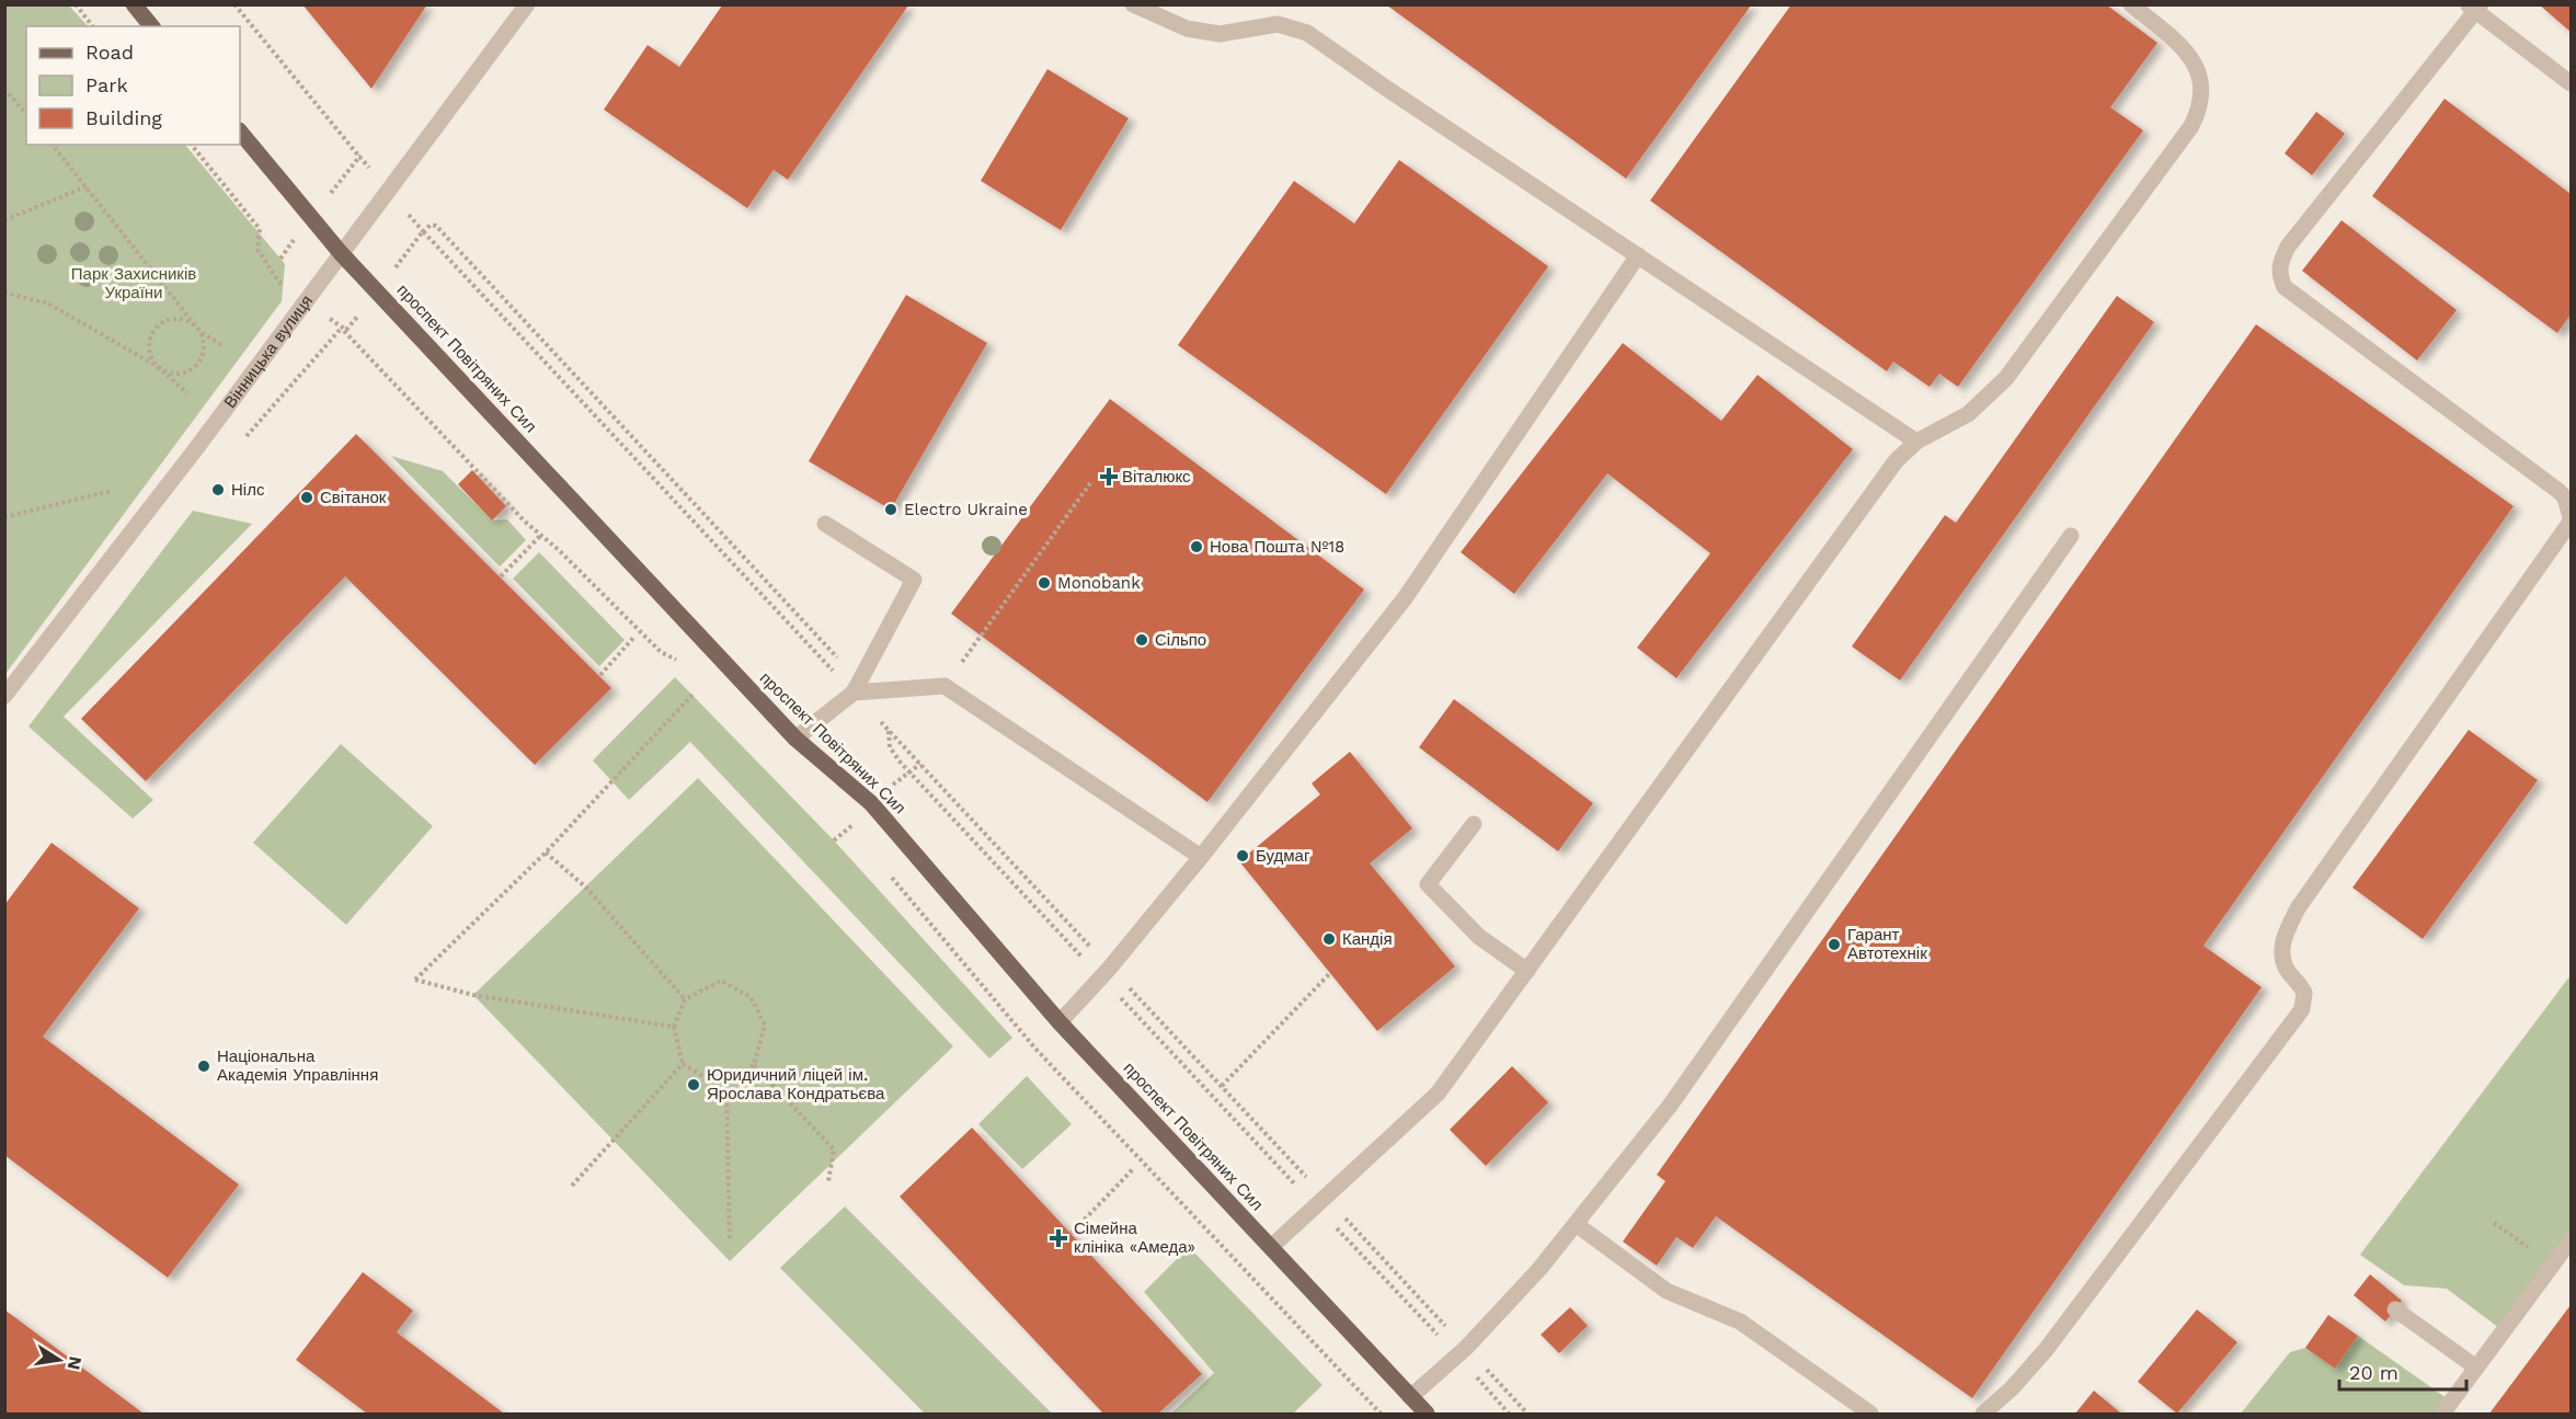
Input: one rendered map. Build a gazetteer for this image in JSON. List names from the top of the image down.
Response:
{
  "streets": {
    "main road": ["проспект Повітряних Сил"],
    "street": ["Вінницька вулиця"]
  },
  "crossings": [
    ["Вінницька вулиця", "проспект Повітряних Сил"]
  ],
  "parks": ["Парк Захисників України"],
  "places": {
    "health": ["Віталюкс", "Сімейна клініка «Амеда»"],
    "other": [
      "Нілс",
      "Світанок",
      "Electro Ukraine",
      "Нова Пошта №18",
      "Monobank",
      "Сільпо",
      "Будмаг",
      "Кандія",
      "Гарант Автотехнік",
      "Національна Академія Управління",
      "Юридичний ліцей ім. Ярослава Кондратьєва"
    ]
  },
  "legend": ["Road", "Park", "Building"],
  "scale_bar": "20 m",
  "north": "right"
}
